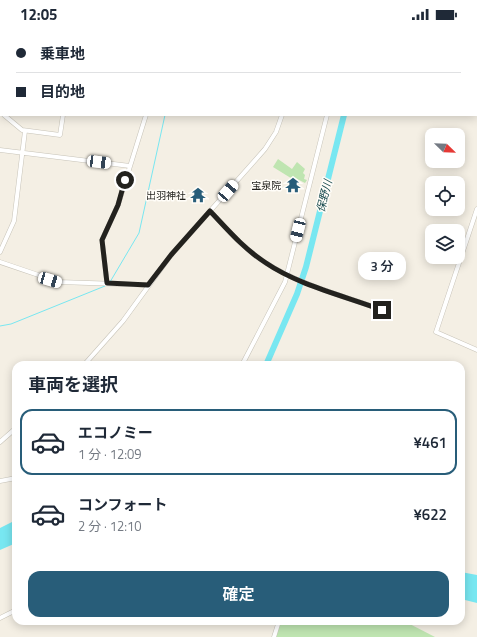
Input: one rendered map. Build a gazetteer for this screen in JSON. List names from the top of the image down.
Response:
{
  "water": ["保野川"],
  "places": {
    "temple": ["宝泉院", "出羽神社"]
  },
  "north": "bottom right",
  "page": {
    "status": "12:05",
    "banner": ["乗車地", "目的地"],
    "bubble": "3 分",
    "heading": "車両を選択",
    "list": [
      {
        "name": "エコノミー",
        "note": "1 分 · 12:09",
        "value": "¥461"
      },
      {
        "name": "コンフォート",
        "note": "2 分 · 12:10",
        "value": "¥622"
      }
    ],
    "buttons": "確定"
  }
}
